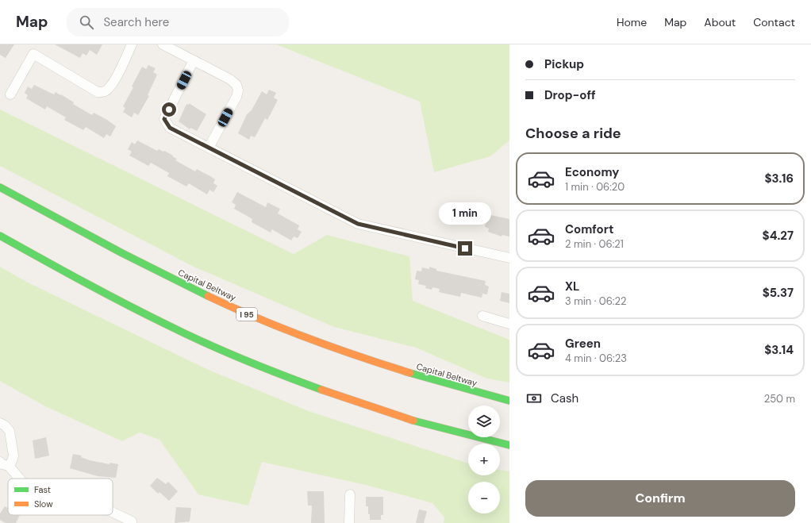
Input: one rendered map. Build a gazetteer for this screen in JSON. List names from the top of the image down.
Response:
{
  "streets": {
    "highway": ["Capital Beltway", "I 95"]
  },
  "legend": ["Fast", "Slow"],
  "page": {
    "header": "Map",
    "search": "Search here",
    "nav": [
      "Home",
      "Map",
      "About",
      "Contact"
    ],
    "banner": ["Pickup", "Drop-off"],
    "heading": "Choose a ride",
    "list": [
      {
        "name": "Economy",
        "note": "1 min · 06:20",
        "value": "$3.16"
      },
      {
        "name": "Comfort",
        "note": "2 min · 06:21",
        "value": "$4.27"
      },
      {
        "name": "XL",
        "note": "3 min · 06:22",
        "value": "$5.37"
      },
      {
        "name": "Green",
        "note": "4 min · 06:23",
        "value": "$3.14"
      }
    ],
    "bubble": "1 min",
    "pay": ["Cash", "250 m"],
    "map_buttons": ["+", "−"],
    "buttons": "Confirm"
  }
}
